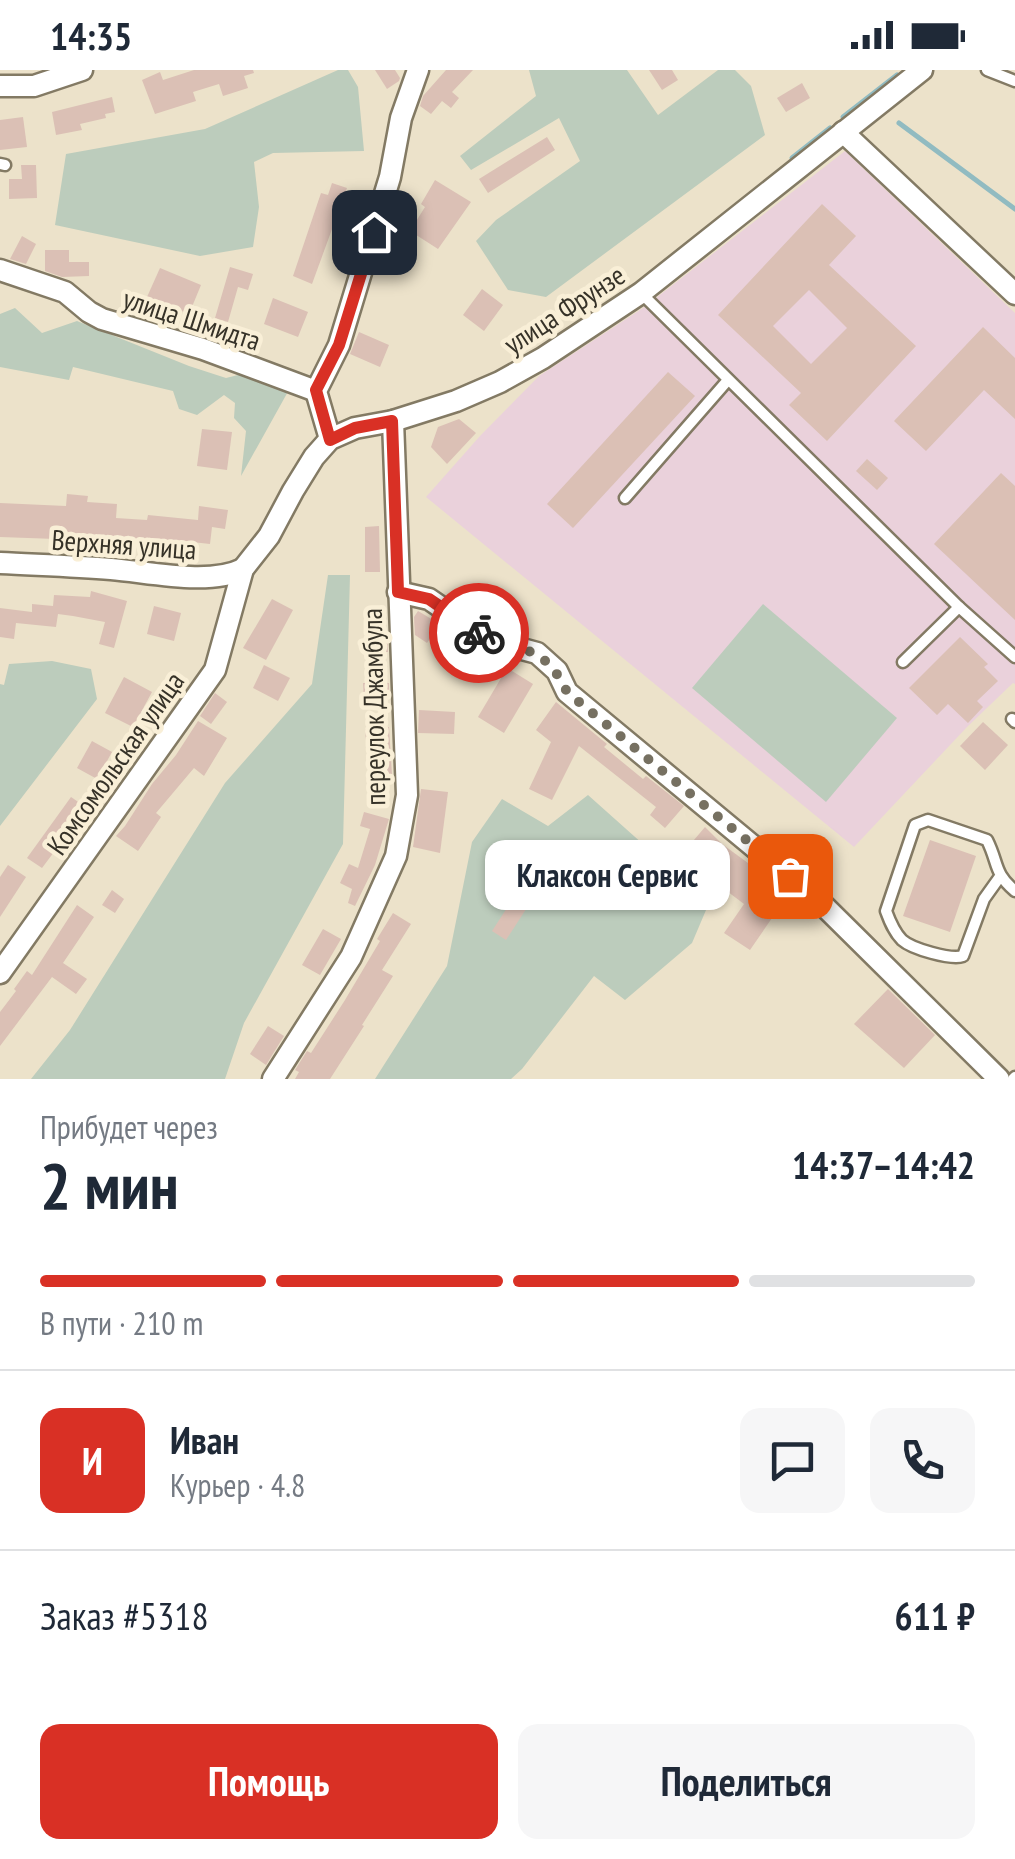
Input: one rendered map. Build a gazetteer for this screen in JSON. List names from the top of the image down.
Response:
{
  "streets": {
    "street": [
      "улица Фрунзе",
      "улица Шмидта",
      "Верхняя улица",
      "переулок Джамбула",
      "Комсомольская улица"
    ]
  },
  "crossings": [
    ["улица Фрунзе", "переулок Джамбула"],
    ["Верхняя улица", "Комсомольская улица"]
  ],
  "places": ["Клаксон Сервис"],
  "page": {
    "status": "14:35",
    "bubble": "Клаксон Сервис",
    "heading": ["2 мин", "Прибудет через", "14:37–14:42"],
    "panel": [
      "Иван",
      "Курьер · 4.8",
      "Заказ #5318",
      "611 ₽"
    ],
    "bar": "В пути · 210 m",
    "round": "И",
    "buttons": ["Помощь", "Поделиться"]
  }
}
